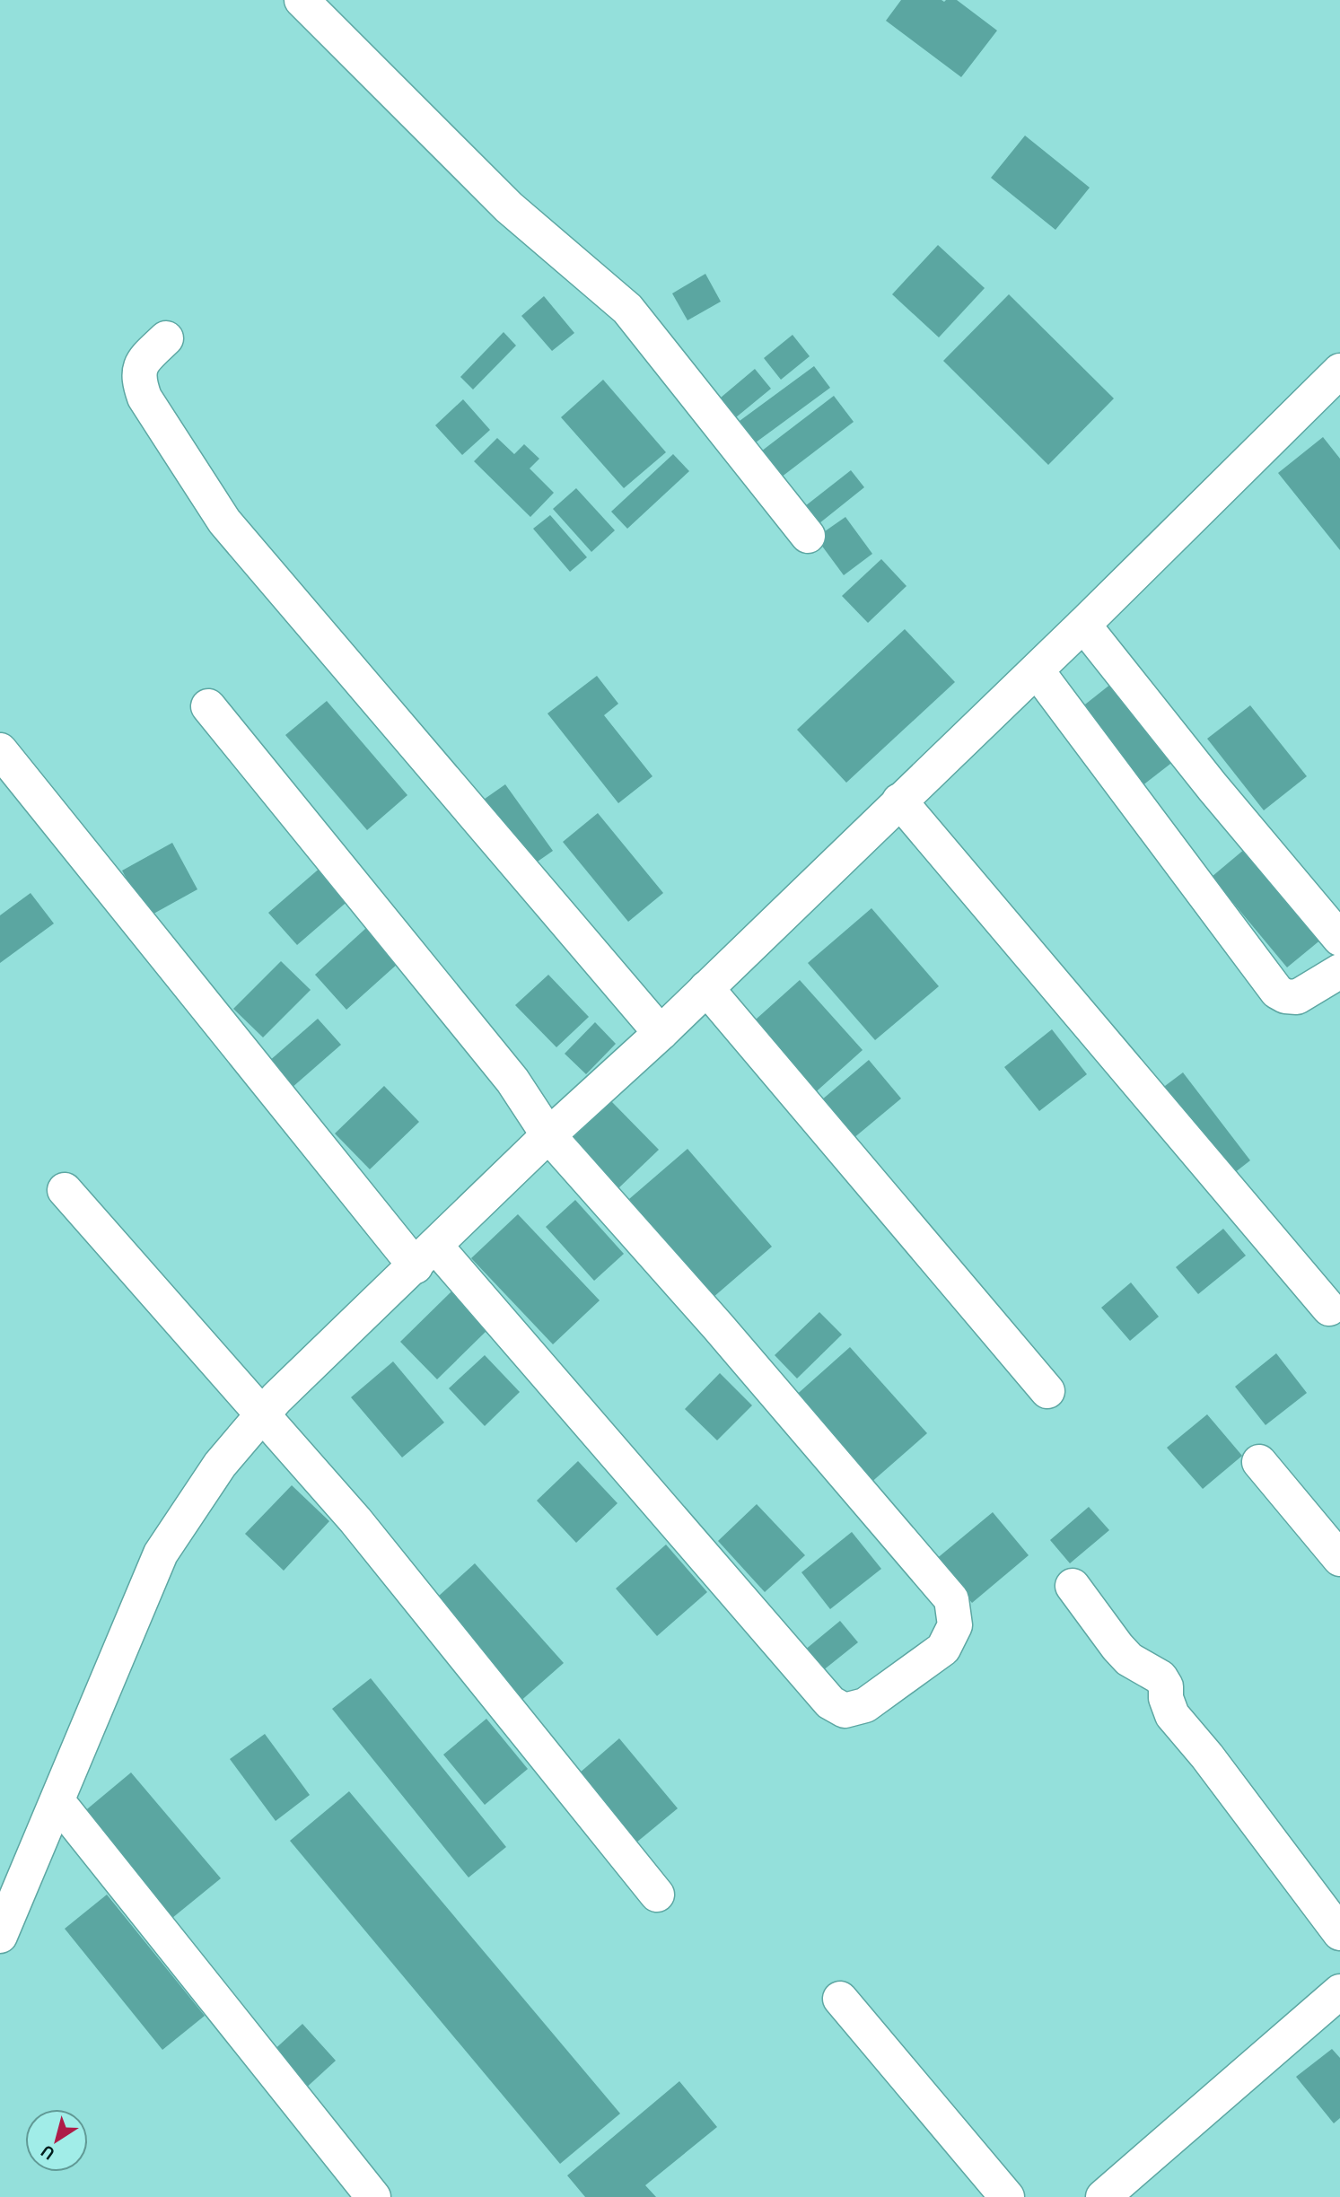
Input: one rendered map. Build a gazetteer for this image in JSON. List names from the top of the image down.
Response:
{
  "north": "bottom left"
}
